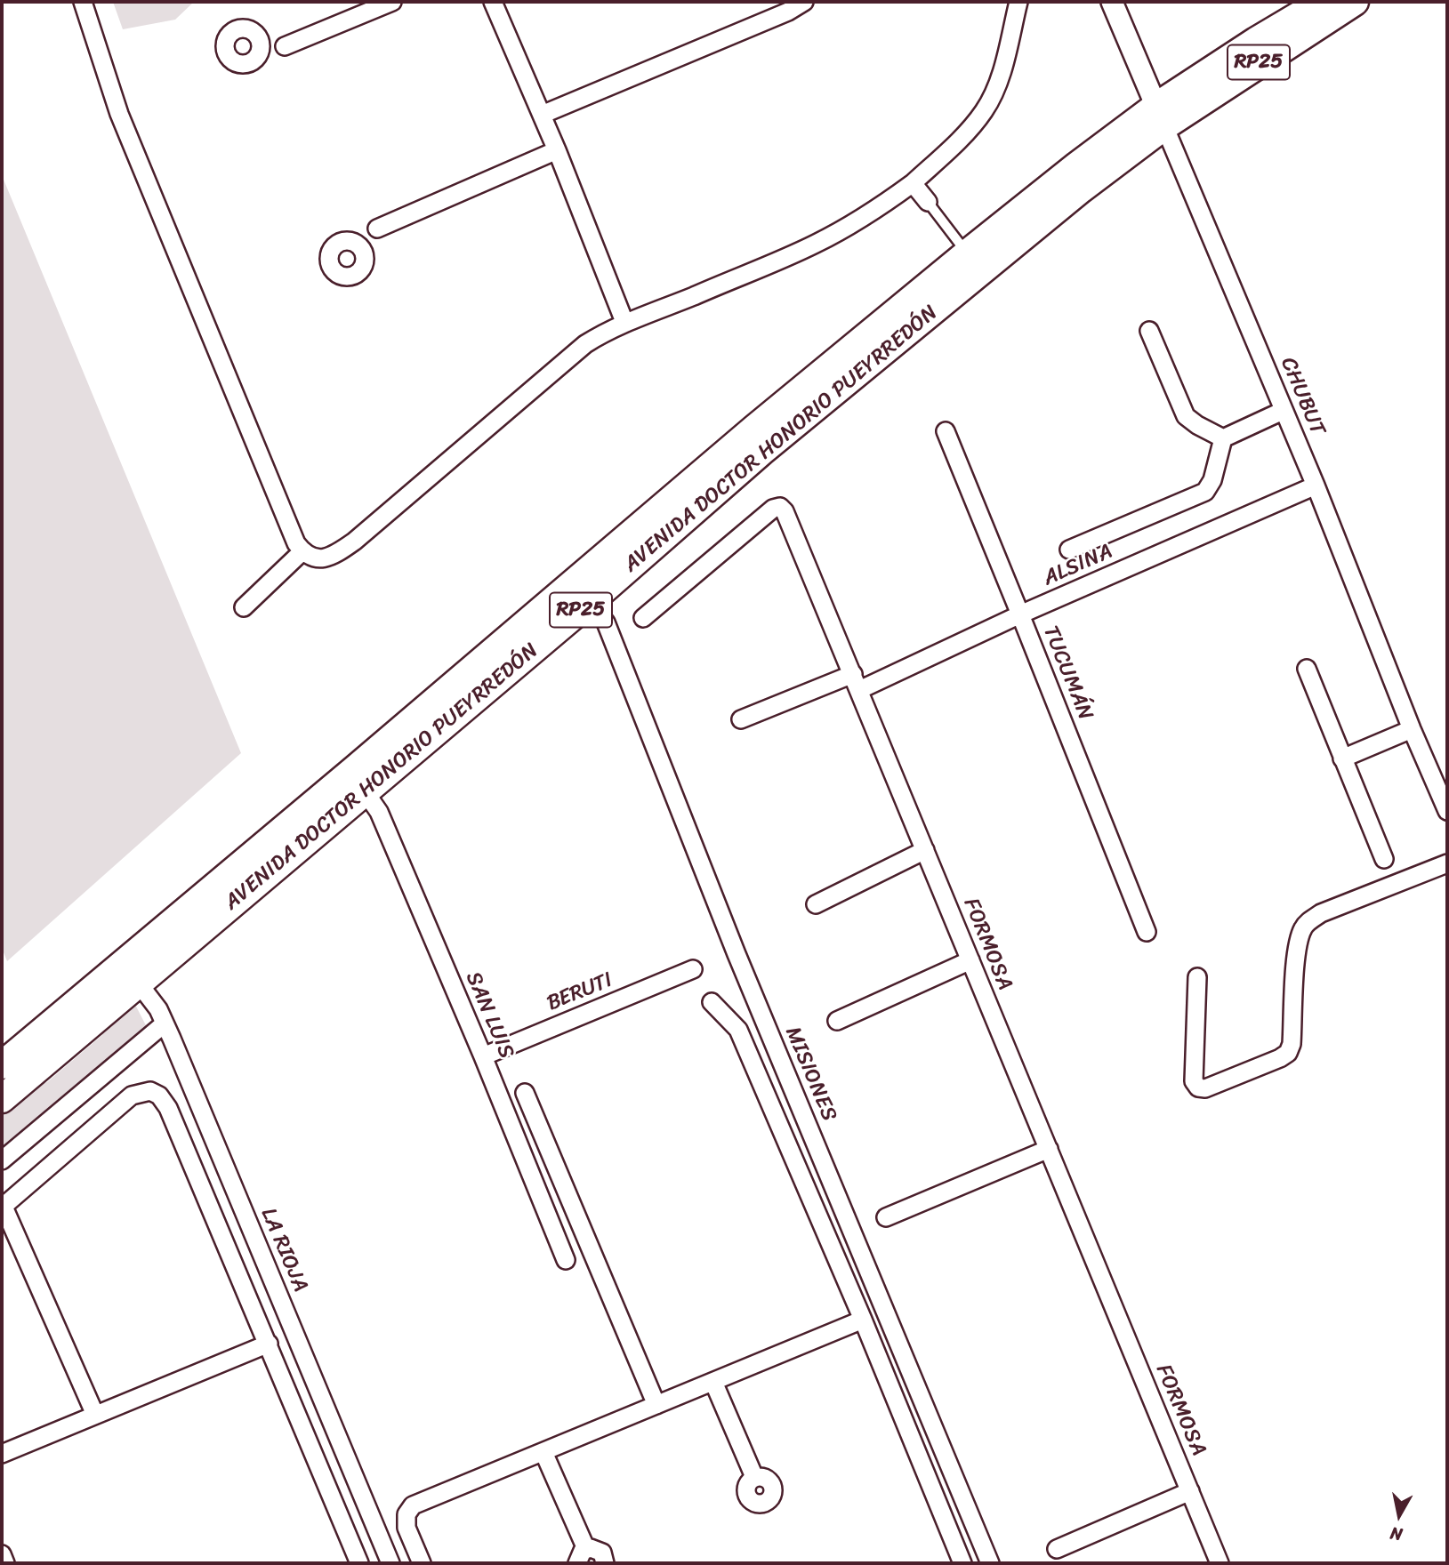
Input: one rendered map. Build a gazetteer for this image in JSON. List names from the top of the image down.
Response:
{
  "streets": {
    "main road": ["RP25", "AVENIDA DOCTOR HONORIO PUEYRREDÓN"],
    "street": [
      "CHUBUT",
      "ALSINA",
      "TUCUMÁN",
      "FORMOSA",
      "BERUTI",
      "SAN LUIS",
      "MISIONES",
      "LA RIOJA"
    ]
  },
  "crossings": [
    ["CHUBUT", "AVENIDA DOCTOR HONORIO PUEYRREDÓN"],
    ["CHUBUT", "ALSINA"],
    ["AVENIDA DOCTOR HONORIO PUEYRREDÓN", "SAN LUIS"],
    ["AVENIDA DOCTOR HONORIO PUEYRREDÓN", "MISIONES"],
    ["AVENIDA DOCTOR HONORIO PUEYRREDÓN", "LA RIOJA"],
    ["ALSINA", "TUCUMÁN"],
    ["ALSINA", "FORMOSA"],
    ["BERUTI", "SAN LUIS"]
  ],
  "north": "bottom"
}
